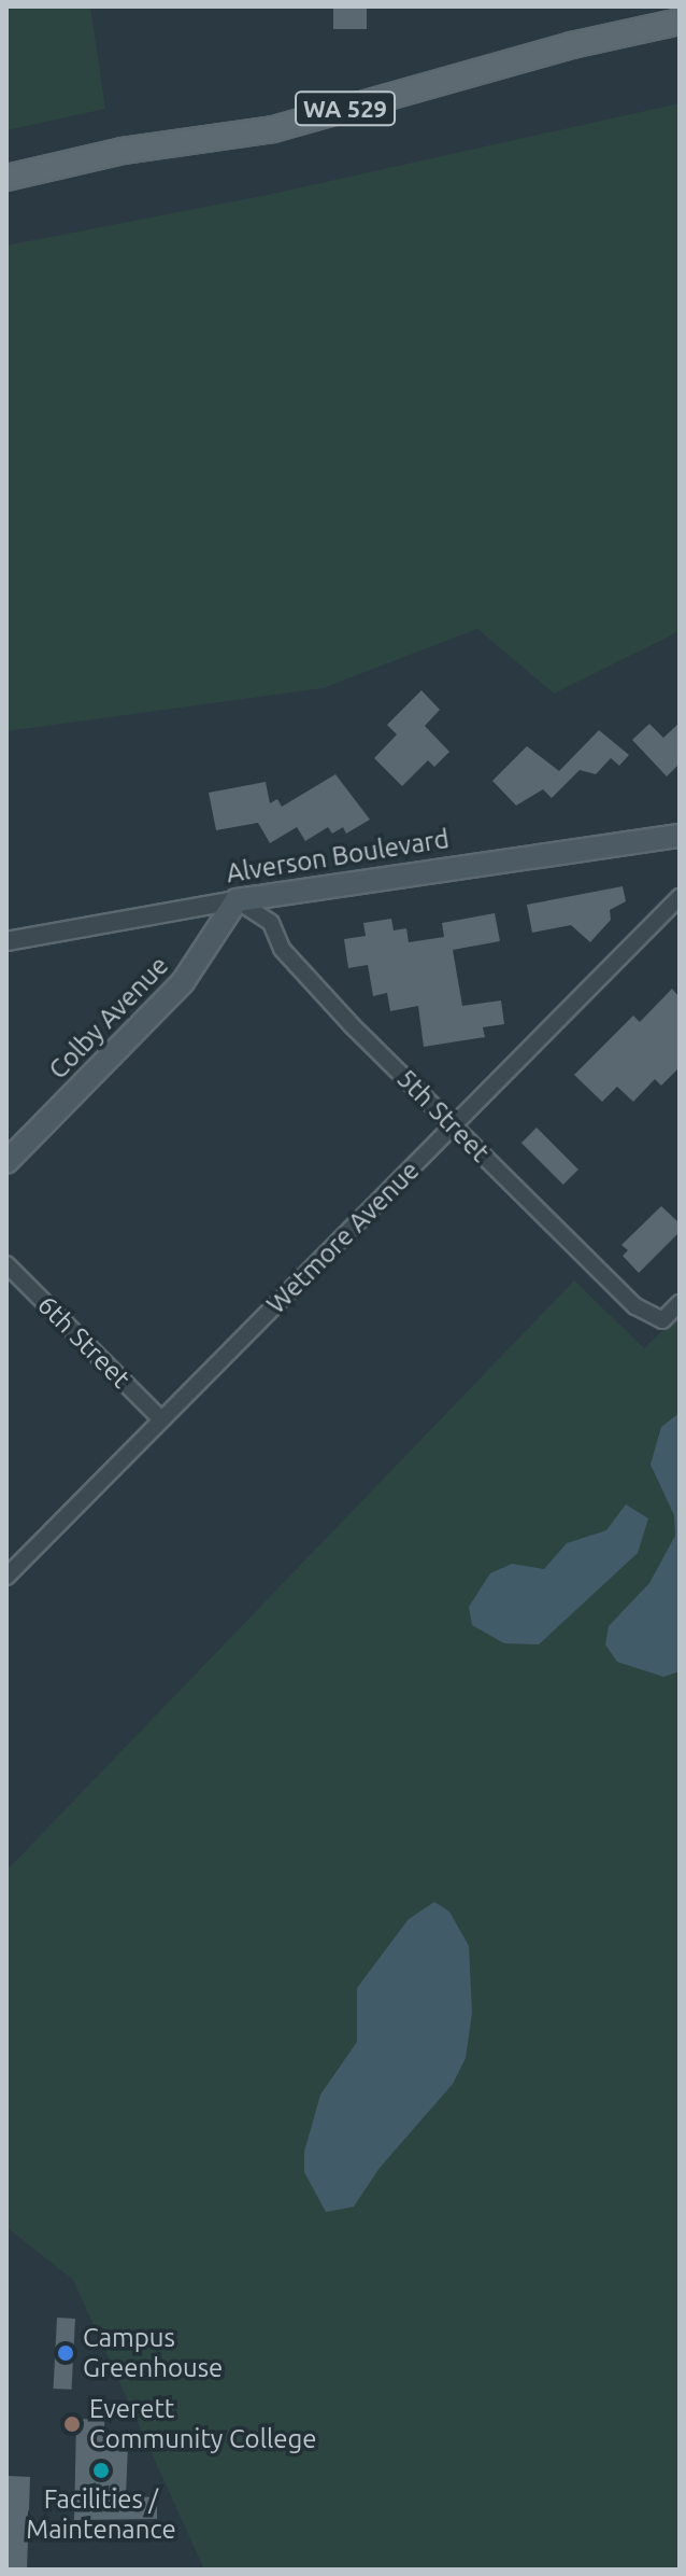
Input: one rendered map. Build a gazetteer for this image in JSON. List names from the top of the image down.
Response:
{
  "streets": {
    "main road": ["WA 529", "Alverson Boulevard", "Colby Avenue"],
    "street": ["5th Street", "Wetmore Avenue", "6th Street"]
  },
  "crossings": [
    ["Alverson Boulevard", "Colby Avenue"],
    ["Alverson Boulevard", "5th Street"],
    ["Colby Avenue", "5th Street"],
    ["5th Street", "Wetmore Avenue"],
    ["Wetmore Avenue", "6th Street"]
  ],
  "places": ["Campus Greenhouse", "Everett Community College", "Facilities / Maintenance"]
}
